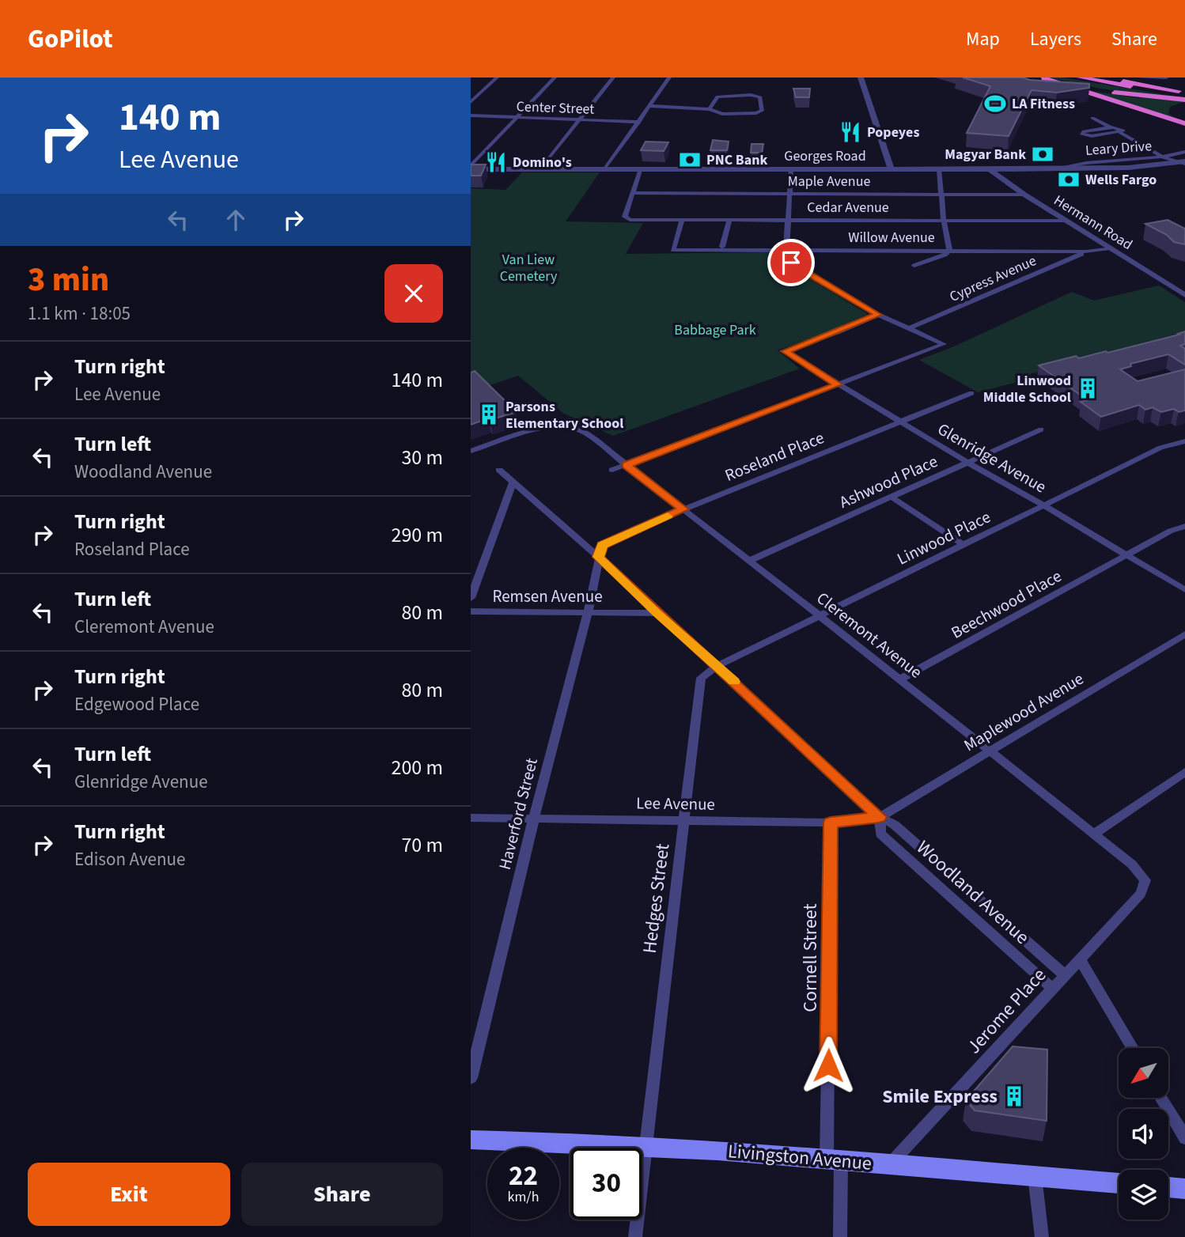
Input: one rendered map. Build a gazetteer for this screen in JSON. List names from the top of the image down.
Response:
{
  "streets": {
    "main road": ["Livingston Avenue"],
    "street": [
      "Center Street",
      "Leary Drive",
      "Georges Road",
      "Maple Avenue",
      "Cedar Avenue",
      "Hermann Road",
      "Willow Avenue",
      "Cypress Avenue",
      "Roseland Place",
      "Glenridge Avenue",
      "Ashwood Place",
      "Linwood Place",
      "Remsen Avenue",
      "Beechwood Place",
      "Cleremont Avenue",
      "Maplewood Avenue",
      "Lee Avenue",
      "Haverford Street",
      "Woodland Avenue",
      "Hedges Street",
      "Cornell Street",
      "Jerome Place"
    ]
  },
  "crossings": [
    ["Leary Drive", "Georges Road"],
    ["Georges Road", "Hermann Road"],
    ["Maple Avenue", "Cedar Avenue"],
    ["Maple Avenue", "Hermann Road"],
    ["Cedar Avenue", "Hermann Road"],
    ["Cedar Avenue", "Willow Avenue"],
    ["Hermann Road", "Willow Avenue"],
    ["Willow Avenue", "Cypress Avenue"],
    ["Roseland Place", "Glenridge Avenue"],
    ["Roseland Place", "Cleremont Avenue"],
    ["Roseland Place", "Haverford Street"],
    ["Roseland Place", "Woodland Avenue"],
    ["Glenridge Avenue", "Ashwood Place"],
    ["Glenridge Avenue", "Linwood Place"],
    ["Glenridge Avenue", "Beechwood Place"],
    ["Ashwood Place", "Cleremont Avenue"],
    ["Linwood Place", "Cleremont Avenue"],
    ["Linwood Place", "Woodland Avenue"],
    ["Linwood Place", "Hedges Street"],
    ["Remsen Avenue", "Haverford Street"],
    ["Remsen Avenue", "Woodland Avenue"],
    ["Beechwood Place", "Cleremont Avenue"],
    ["Cleremont Avenue", "Maplewood Avenue"],
    ["Cleremont Avenue", "Jerome Place"],
    ["Maplewood Avenue", "Lee Avenue"],
    ["Maplewood Avenue", "Woodland Avenue"],
    ["Lee Avenue", "Haverford Street"],
    ["Lee Avenue", "Woodland Avenue"],
    ["Lee Avenue", "Hedges Street"],
    ["Lee Avenue", "Cornell Street"],
    ["Haverford Street", "Woodland Avenue"],
    ["Woodland Avenue", "Hedges Street"],
    ["Woodland Avenue", "Jerome Place"],
    ["Hedges Street", "Livingston Avenue"],
    ["Cornell Street", "Livingston Avenue"],
    ["Jerome Place", "Livingston Avenue"]
  ],
  "parks": ["Van Liew Cemetery", "Babbage Park"],
  "places": {
    "sports": ["LA Fitness"],
    "restaurant": ["Popeyes", "Domino's"],
    "bank": ["Magyar Bank", "PNC Bank", "Wells Fargo"],
    "building": ["Linwood Middle School", "Parsons Elementary School", "Smile Express"]
  },
  "north": "bottom left",
  "page": {
    "header": "GoPilot",
    "nav": ["Map", "Layers", "Share"],
    "turn": ["140 m", "Lee Avenue"],
    "heading": ["3 min", "1.1 km · 18:05"],
    "list": [
      {
        "name": "Turn right",
        "note": "Lee Avenue",
        "value": "140 m"
      },
      {
        "name": "Turn left",
        "note": "Woodland Avenue",
        "value": "30 m"
      },
      {
        "name": "Turn right",
        "note": "Roseland Place",
        "value": "290 m"
      },
      {
        "name": "Turn left",
        "note": "Cleremont Avenue",
        "value": "80 m"
      },
      {
        "name": "Turn right",
        "note": "Edgewood Place",
        "value": "80 m"
      },
      {
        "name": "Turn left",
        "note": "Glenridge Avenue",
        "value": "200 m"
      },
      {
        "name": "Turn right",
        "note": "Edison Avenue",
        "value": "70 m"
      }
    ],
    "speed": "22 km/h",
    "limit": "30",
    "buttons": ["Exit", "Share"]
  }
}
